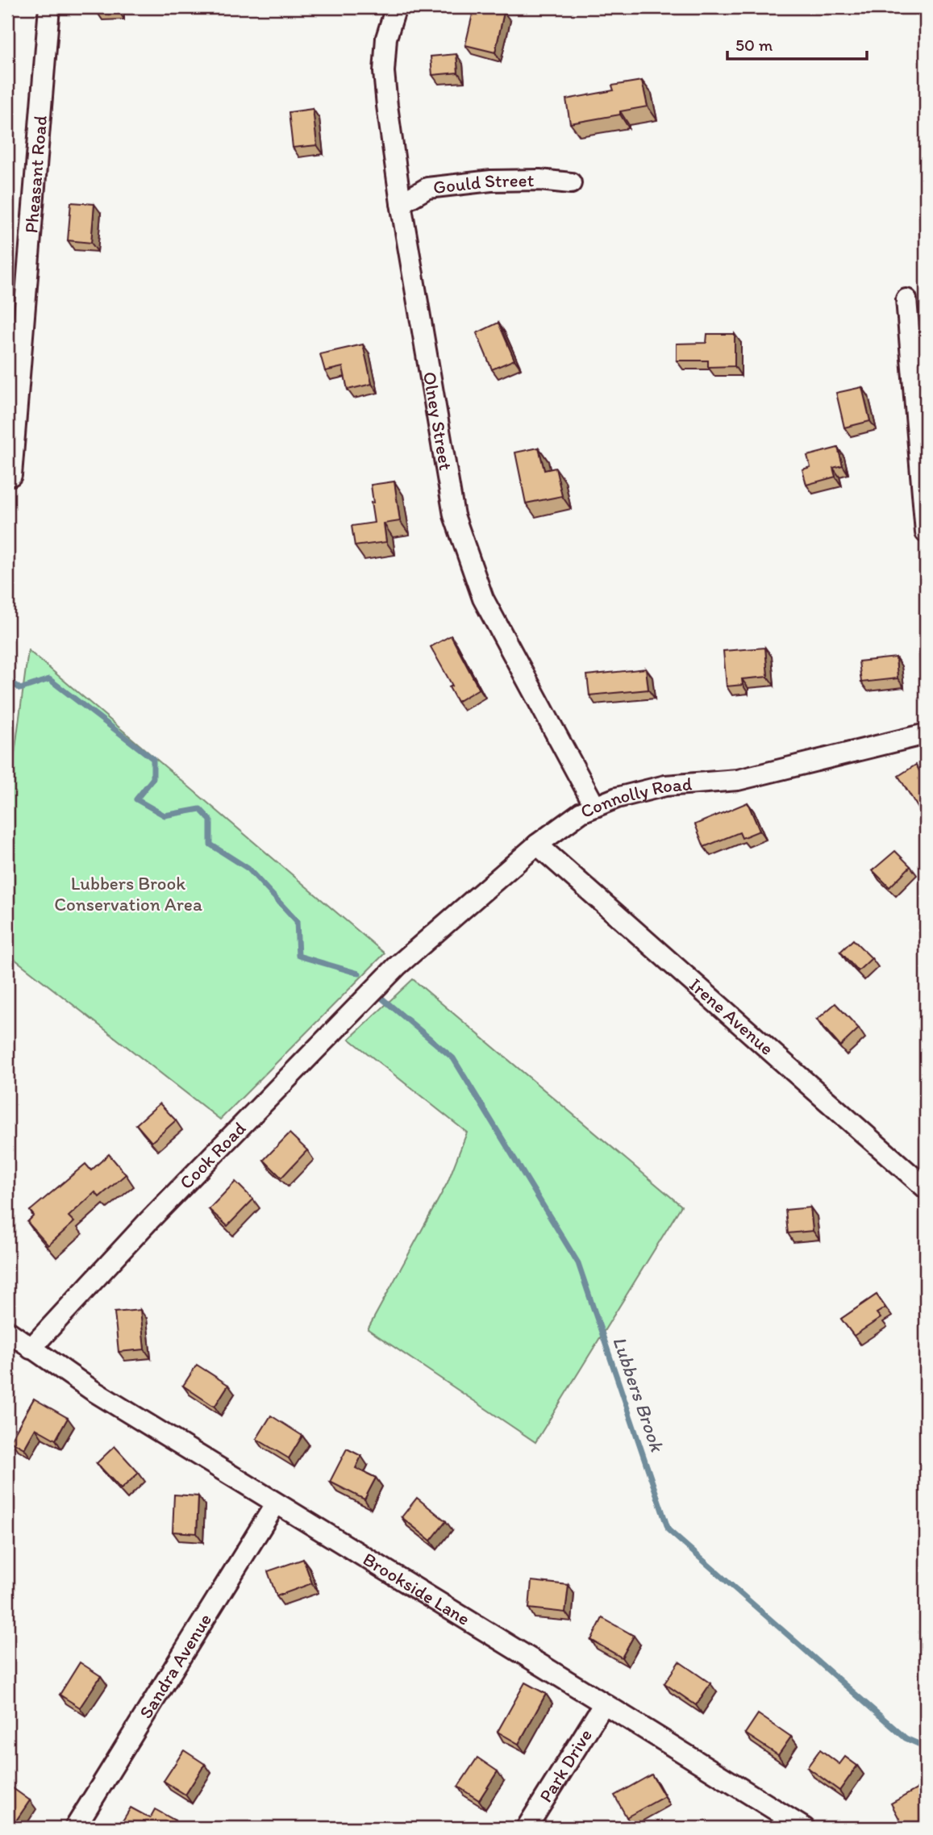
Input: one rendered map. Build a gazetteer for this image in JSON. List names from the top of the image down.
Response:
{
  "streets": {
    "street": [
      "Pheasant Road",
      "Gould Street",
      "Olney Street",
      "Connolly Road",
      "Irene Avenue",
      "Cook Road",
      "Brookside Lane",
      "Sandra Avenue",
      "Park Drive"
    ]
  },
  "crossings": [
    ["Gould Street", "Olney Street"],
    ["Olney Street", "Connolly Road"],
    ["Connolly Road", "Irene Avenue"],
    ["Connolly Road", "Cook Road"],
    ["Cook Road", "Brookside Lane"],
    ["Brookside Lane", "Sandra Avenue"],
    ["Brookside Lane", "Park Drive"]
  ],
  "water": ["Lubbers Brook"],
  "parks": ["Lubbers Brook Conservation Area"],
  "scale_bar": "50 m"
}
